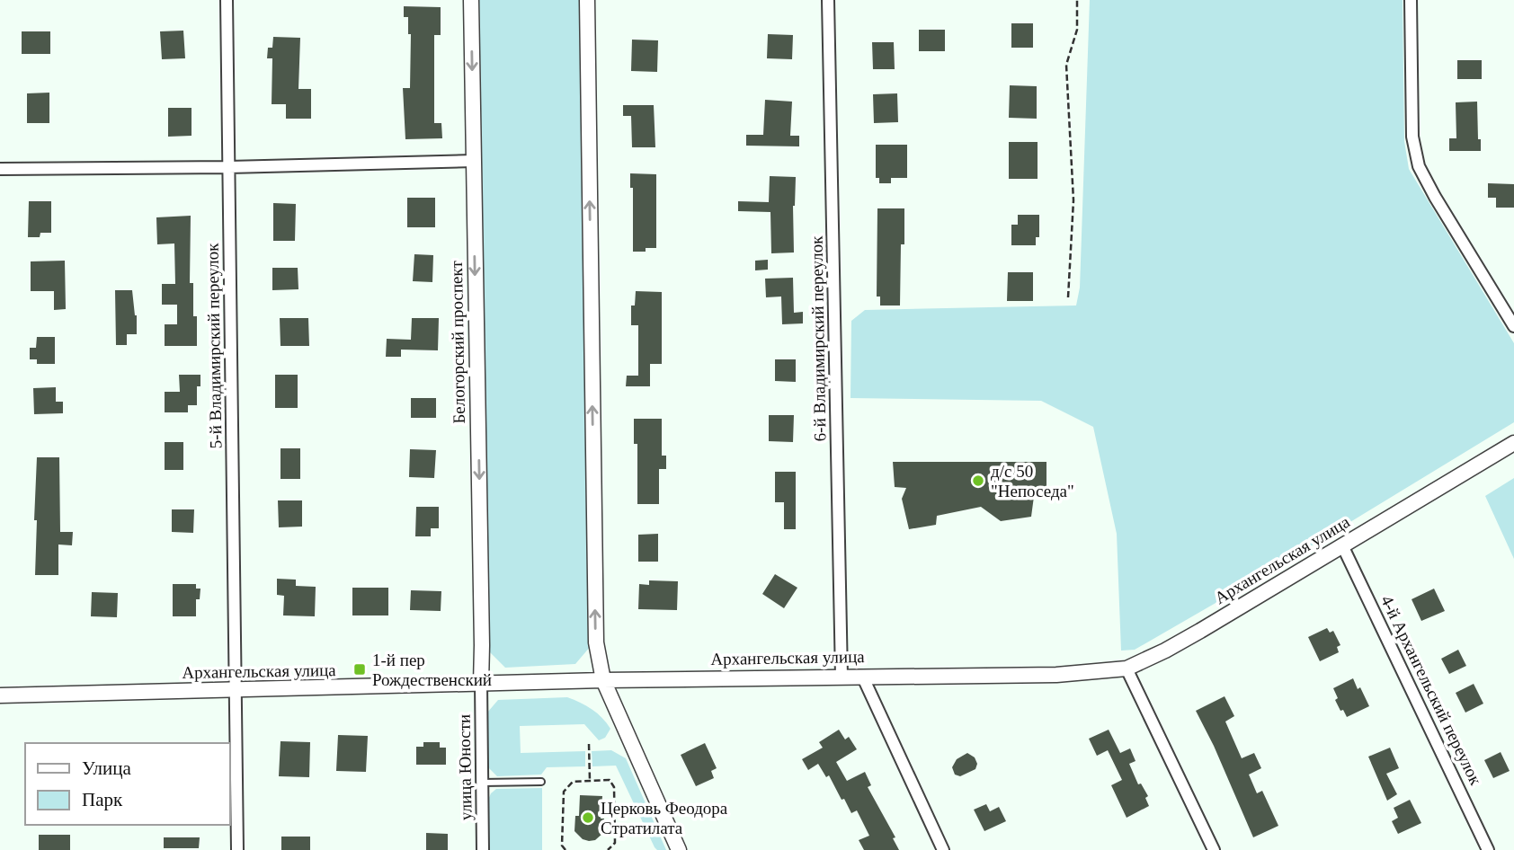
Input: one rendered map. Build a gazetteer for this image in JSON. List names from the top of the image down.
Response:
{
  "streets": {
    "street": [
      "6-й Владимирский переулок",
      "Белогорский проспект",
      "5-й Владимирский переулок",
      "Архангельская улица",
      "4-й Архангельский переулок",
      "улица Юности"
    ]
  },
  "crossings": [
    ["6-й Владимирский переулок", "Архангельская улица"],
    ["Белогорский проспект", "Архангельская улица"],
    ["Белогорский проспект", "улица Юности"],
    ["5-й Владимирский переулок", "Архангельская улица"],
    ["Архангельская улица", "4-й Архангельский переулок"],
    ["Архангельская улица", "улица Юности"]
  ],
  "places": {
    "other": ["д/с 50 \"Непоседа\"", "Церковь Феодора Стратилата"],
    "transit": ["1-й пер Рождественский"]
  },
  "legend": ["Улица", "Парк"]
}
